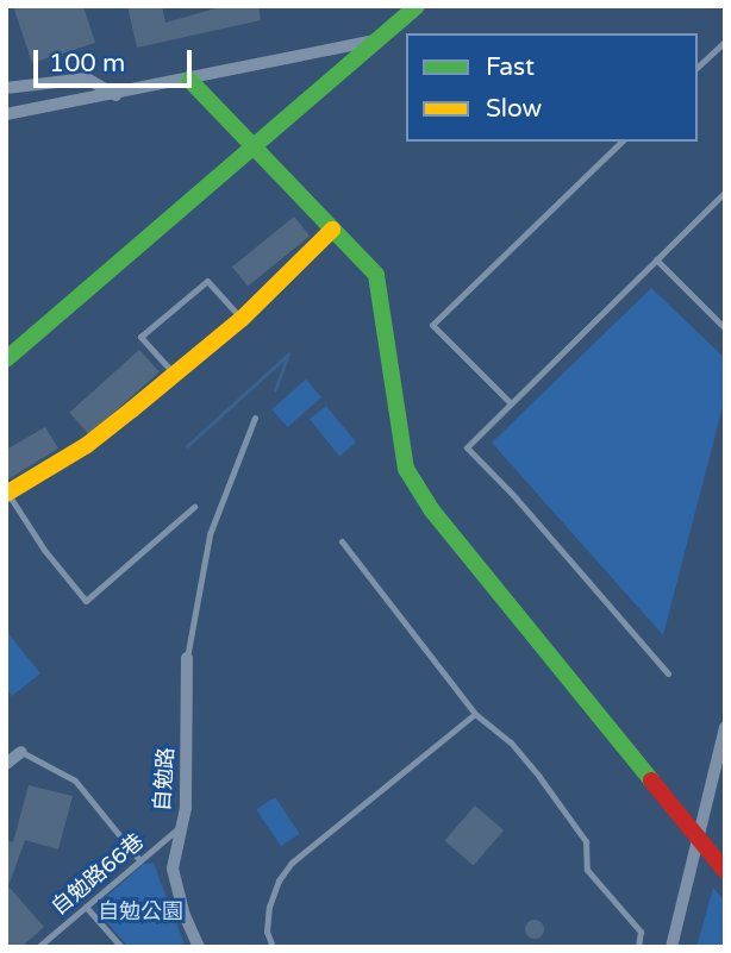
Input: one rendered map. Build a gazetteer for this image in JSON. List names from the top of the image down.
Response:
{
  "streets": {
    "street": ["自勉路"],
    "lane": ["自勉路66巷"]
  },
  "crossings": [
    ["自勉路", "自勉路66巷"]
  ],
  "parks": ["自勉公園"],
  "legend": ["Fast", "Slow"],
  "scale_bar": "100 m"
}
